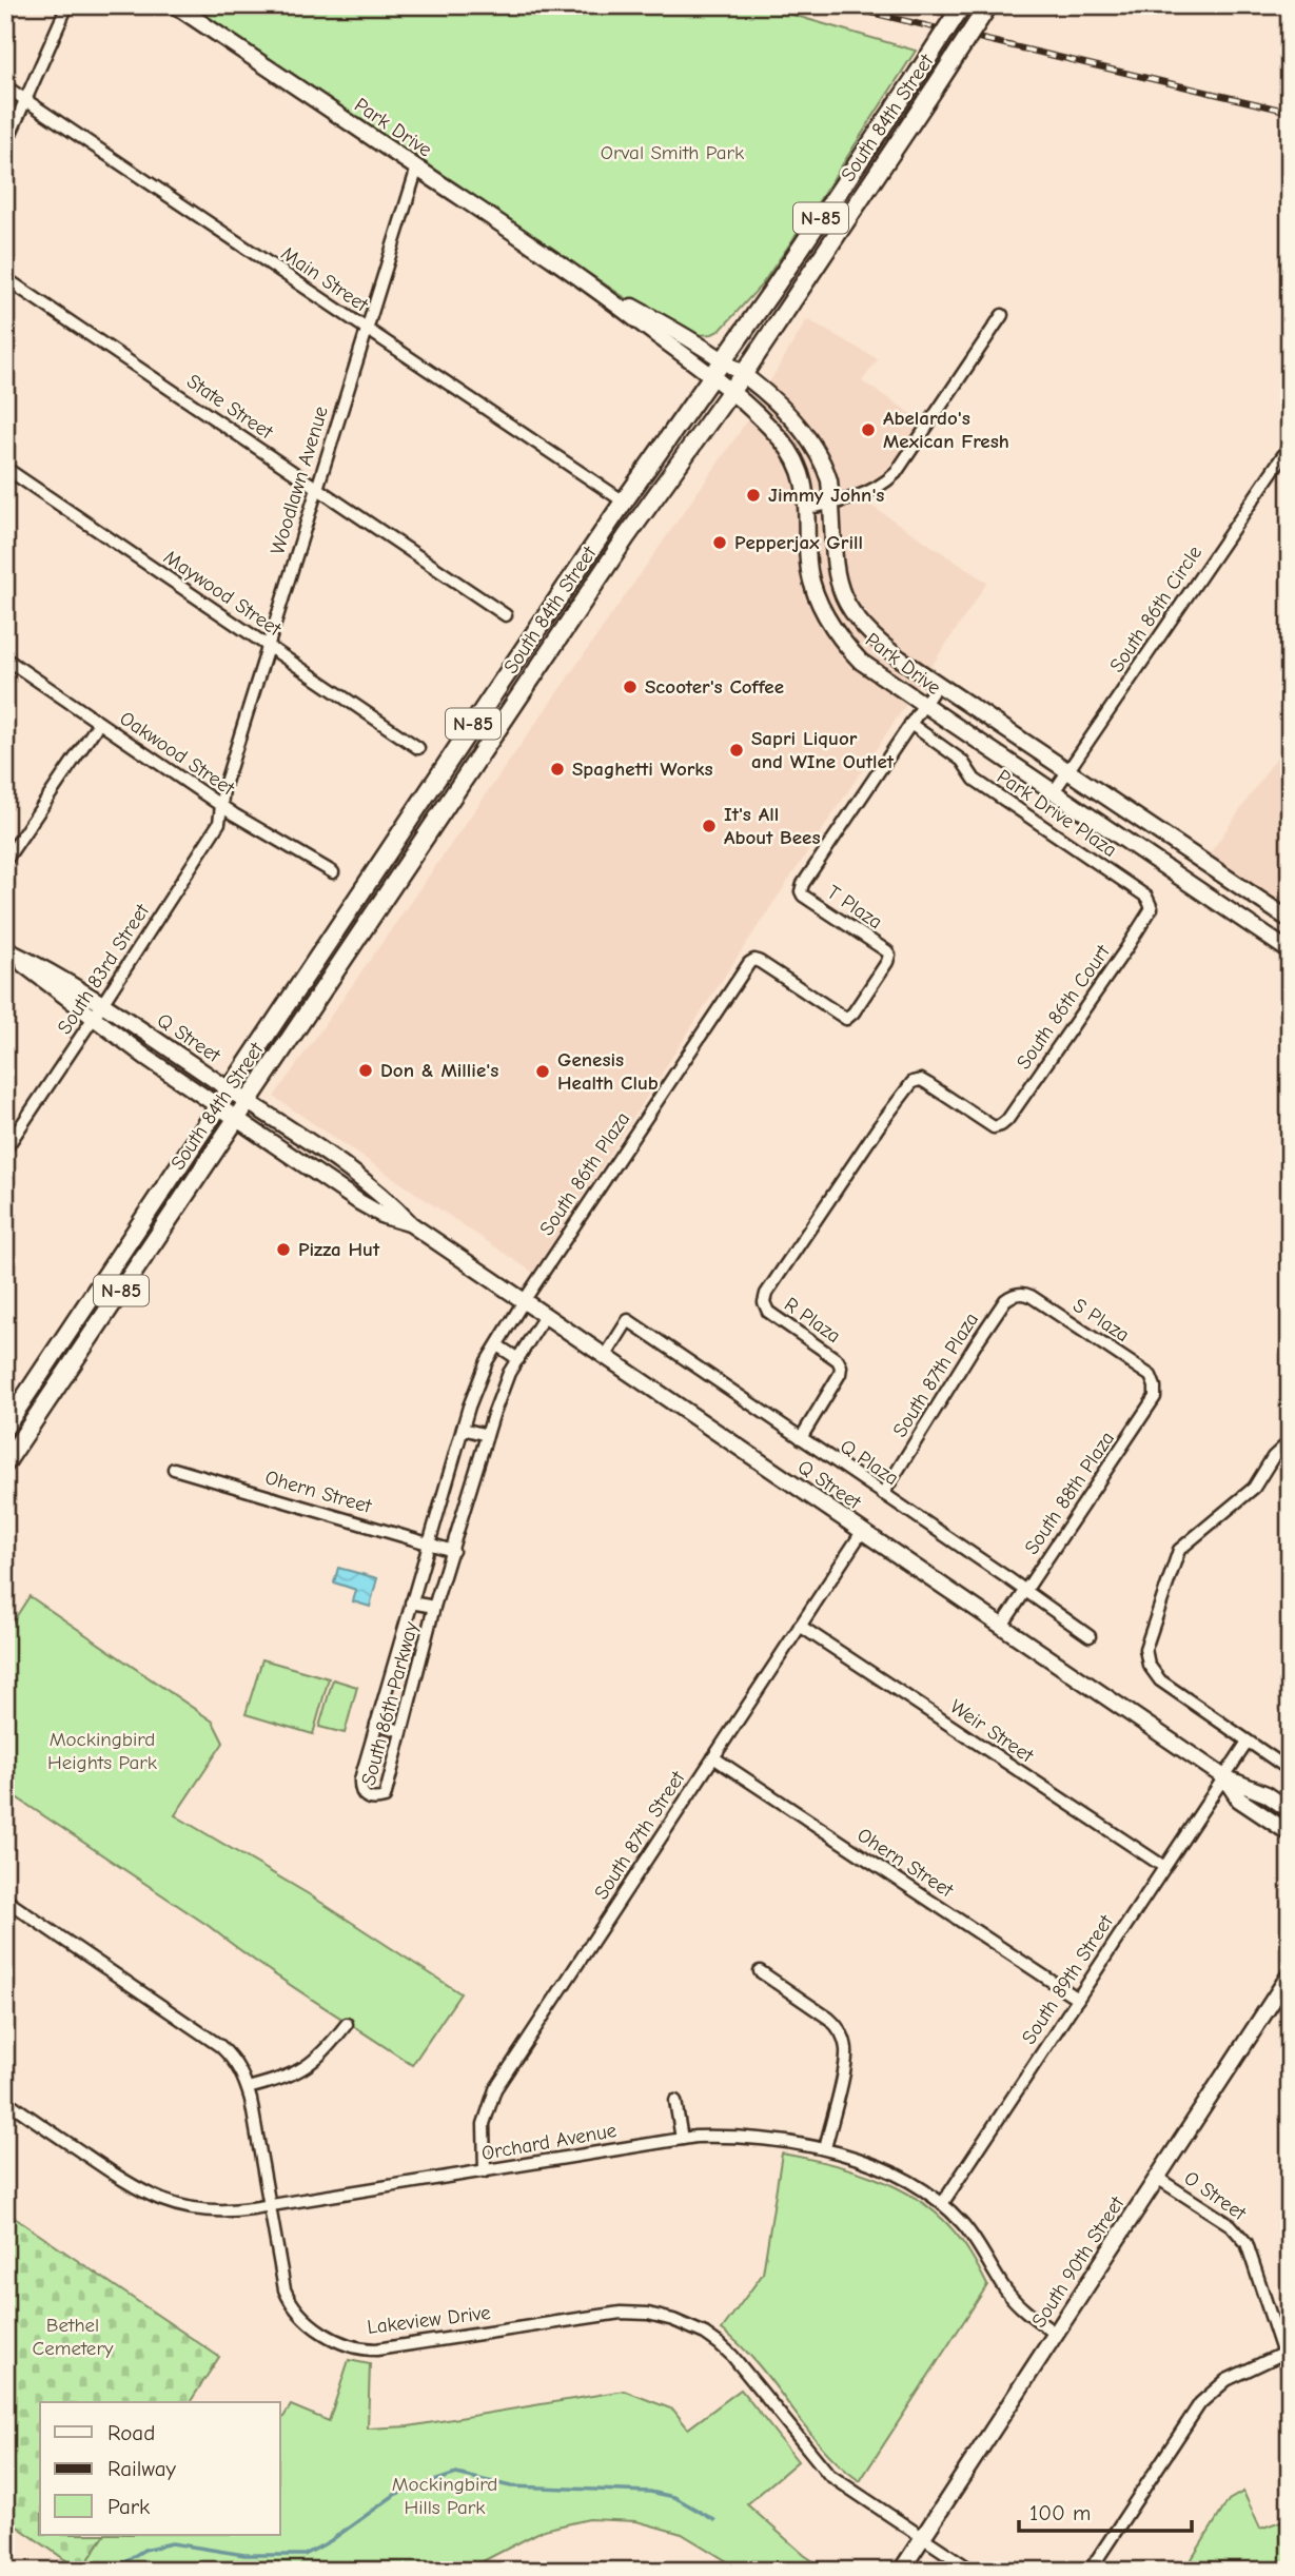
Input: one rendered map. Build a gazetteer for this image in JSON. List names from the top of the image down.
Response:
{
  "streets": {
    "main road": ["South 84th Street", "N-85"],
    "street": [
      "Park Drive",
      "Main Street",
      "State Street",
      "Woodlawn Avenue",
      "Maywood Street",
      "South 86th Circle",
      "Oakwood Street",
      "Park Drive Plaza",
      "T Plaza",
      "South 83rd Street",
      "South 86th Court",
      "Q Street",
      "South 86th Plaza",
      "R Plaza",
      "S Plaza",
      "South 87th Plaza",
      "Q Plaza",
      "Ohern Street",
      "South 88th Plaza",
      "South 86th Parkway",
      "Weir Street",
      "South 87th Street",
      "South 89th Street",
      "Orchard Avenue",
      "O Street",
      "South 90th Street",
      "Lakeview Drive"
    ]
  },
  "crossings": [
    ["South 84th Street", "Park Drive"],
    ["South 84th Street", "Main Street"],
    ["South 84th Street", "Q Street"],
    ["Park Drive", "Woodlawn Avenue"],
    ["Park Drive", "South 86th Circle"],
    ["Main Street", "Woodlawn Avenue"],
    ["State Street", "Woodlawn Avenue"],
    ["Woodlawn Avenue", "Maywood Street"],
    ["Woodlawn Avenue", "Oakwood Street"],
    ["Woodlawn Avenue", "South 83rd Street"],
    ["Oakwood Street", "South 83rd Street"],
    ["Park Drive Plaza", "T Plaza"],
    ["Park Drive Plaza", "South 86th Court"],
    ["T Plaza", "South 86th Plaza"],
    ["South 83rd Street", "Q Street"],
    ["South 86th Court", "R Plaza"],
    ["Q Street", "South 86th Plaza"],
    ["Q Street", "Q Plaza"],
    ["Q Street", "South 88th Plaza"],
    ["Q Street", "South 86th Parkway"],
    ["Q Street", "South 87th Street"],
    ["Q Street", "South 89th Street"],
    ["South 86th Plaza", "South 86th Parkway"],
    ["R Plaza", "Q Plaza"],
    ["S Plaza", "South 87th Plaza"],
    ["S Plaza", "South 88th Plaza"],
    ["South 87th Plaza", "Q Plaza"],
    ["Q Plaza", "South 88th Plaza"],
    ["Ohern Street", "South 86th Parkway"],
    ["Ohern Street", "South 87th Street"],
    ["Ohern Street", "South 89th Street"],
    ["Weir Street", "South 87th Street"],
    ["Weir Street", "South 89th Street"],
    ["South 87th Street", "Orchard Avenue"],
    ["South 89th Street", "Orchard Avenue"],
    ["Orchard Avenue", "South 90th Street"],
    ["Orchard Avenue", "Lakeview Drive"],
    ["O Street", "South 90th Street"],
    ["South 90th Street", "Lakeview Drive"]
  ],
  "parks": [
    "Orval Smith Park",
    "Mockingbird Heights Park",
    "Bethel Cemetery",
    "Mockingbird Hills Park"
  ],
  "places": [
    "Abelardo's Mexican Fresh",
    "Jimmy John's",
    "Pepperjax Grill",
    "Scooter's Coffee",
    "Sapri Liquor and WIne Outlet",
    "Spaghetti Works",
    "It's All About Bees",
    "Don & Millie's",
    "Genesis Health Club",
    "Pizza Hut"
  ],
  "legend": ["Road", "Railway", "Park"],
  "scale_bar": "100 m"
}
